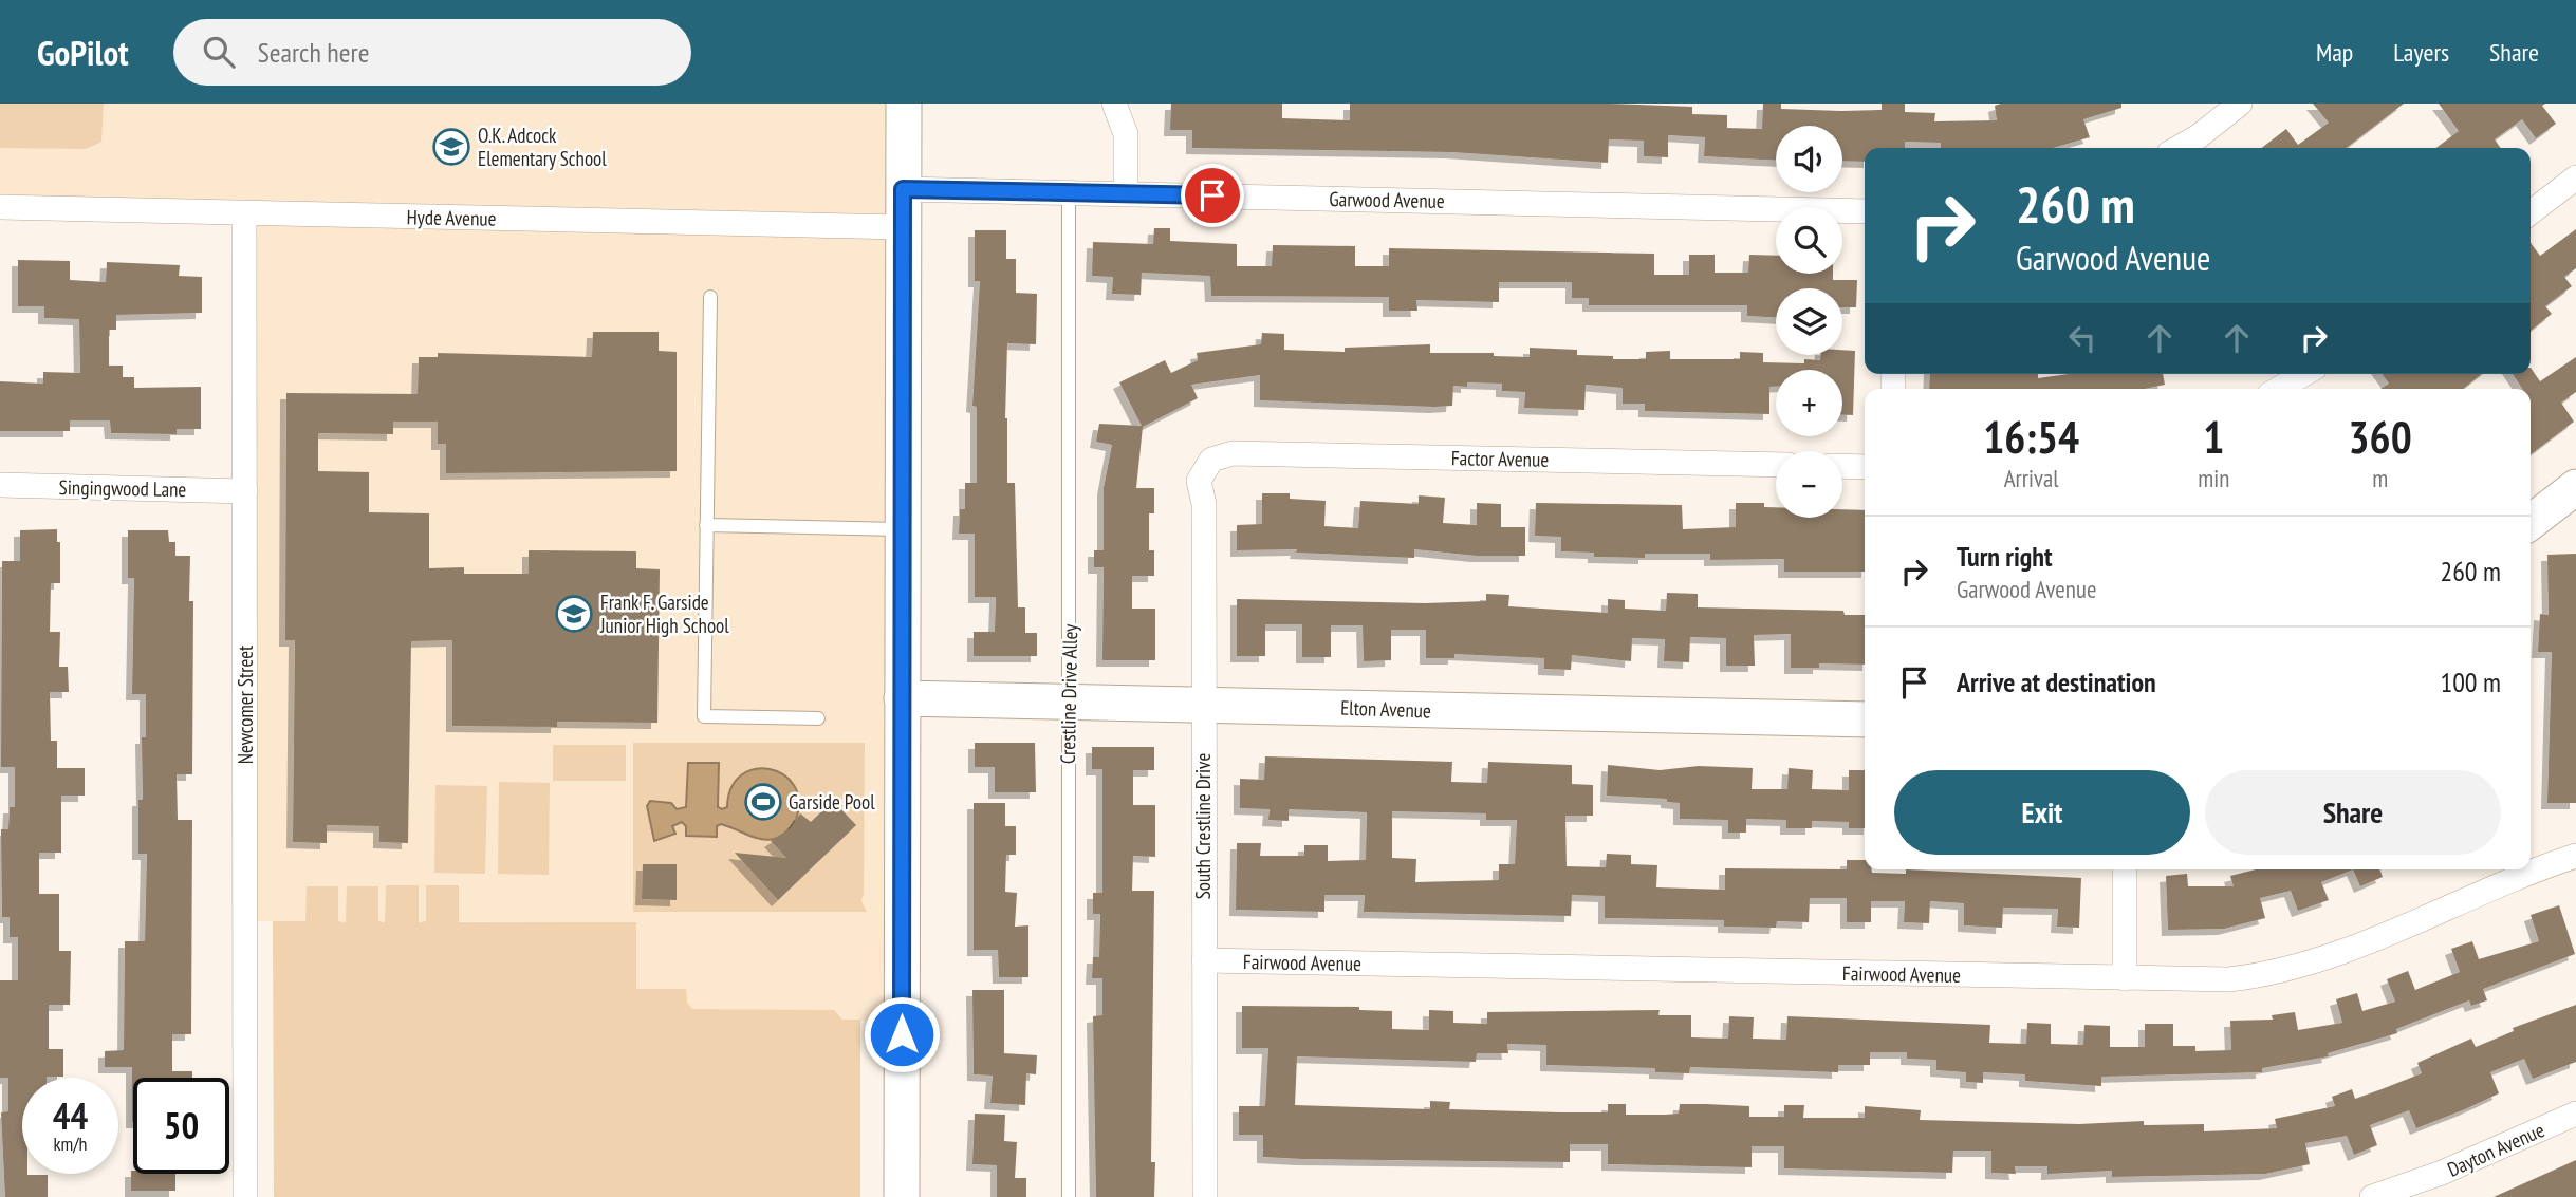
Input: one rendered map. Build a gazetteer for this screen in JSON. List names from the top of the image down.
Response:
{
  "streets": {
    "main road": ["Elton Avenue"],
    "street": [
      "Garwood Avenue",
      "Hyde Avenue",
      "Factor Avenue",
      "Singingwood Lane",
      "Newcomer Street",
      "South Crestline Drive",
      "Fairwood Avenue",
      "Dayton Avenue"
    ],
    "lane": ["Crestline Drive Alley"]
  },
  "crossings": [
    ["Garwood Avenue", "Crestline Drive Alley"],
    ["Hyde Avenue", "Newcomer Street"],
    ["Factor Avenue", "South Crestline Drive"],
    ["Singingwood Lane", "Newcomer Street"],
    ["Crestline Drive Alley", "Elton Avenue"],
    ["Elton Avenue", "South Crestline Drive"],
    ["South Crestline Drive", "Fairwood Avenue"]
  ],
  "places": {
    "school or university": ["O.K. Adcock Elementary School", "Frank F. Garside Junior High School"],
    "sports": ["Garside Pool"]
  },
  "page": {
    "header": "GoPilot",
    "search": "Search here",
    "nav": ["Map", "Layers", "Share"],
    "map_buttons": ["+", "−"],
    "turn": ["260 m", "Garwood Avenue"],
    "eta": [
      "16:54",
      "Arrival",
      "1",
      "min",
      "360",
      "m"
    ],
    "list": [
      {
        "name": "Turn right",
        "note": "Garwood Avenue",
        "value": "260 m"
      },
      {
        "name": "Arrive at destination",
        "value": "100 m"
      }
    ],
    "buttons": ["Exit", "Share"],
    "speed": "44 km/h",
    "limit": "50"
  }
}
